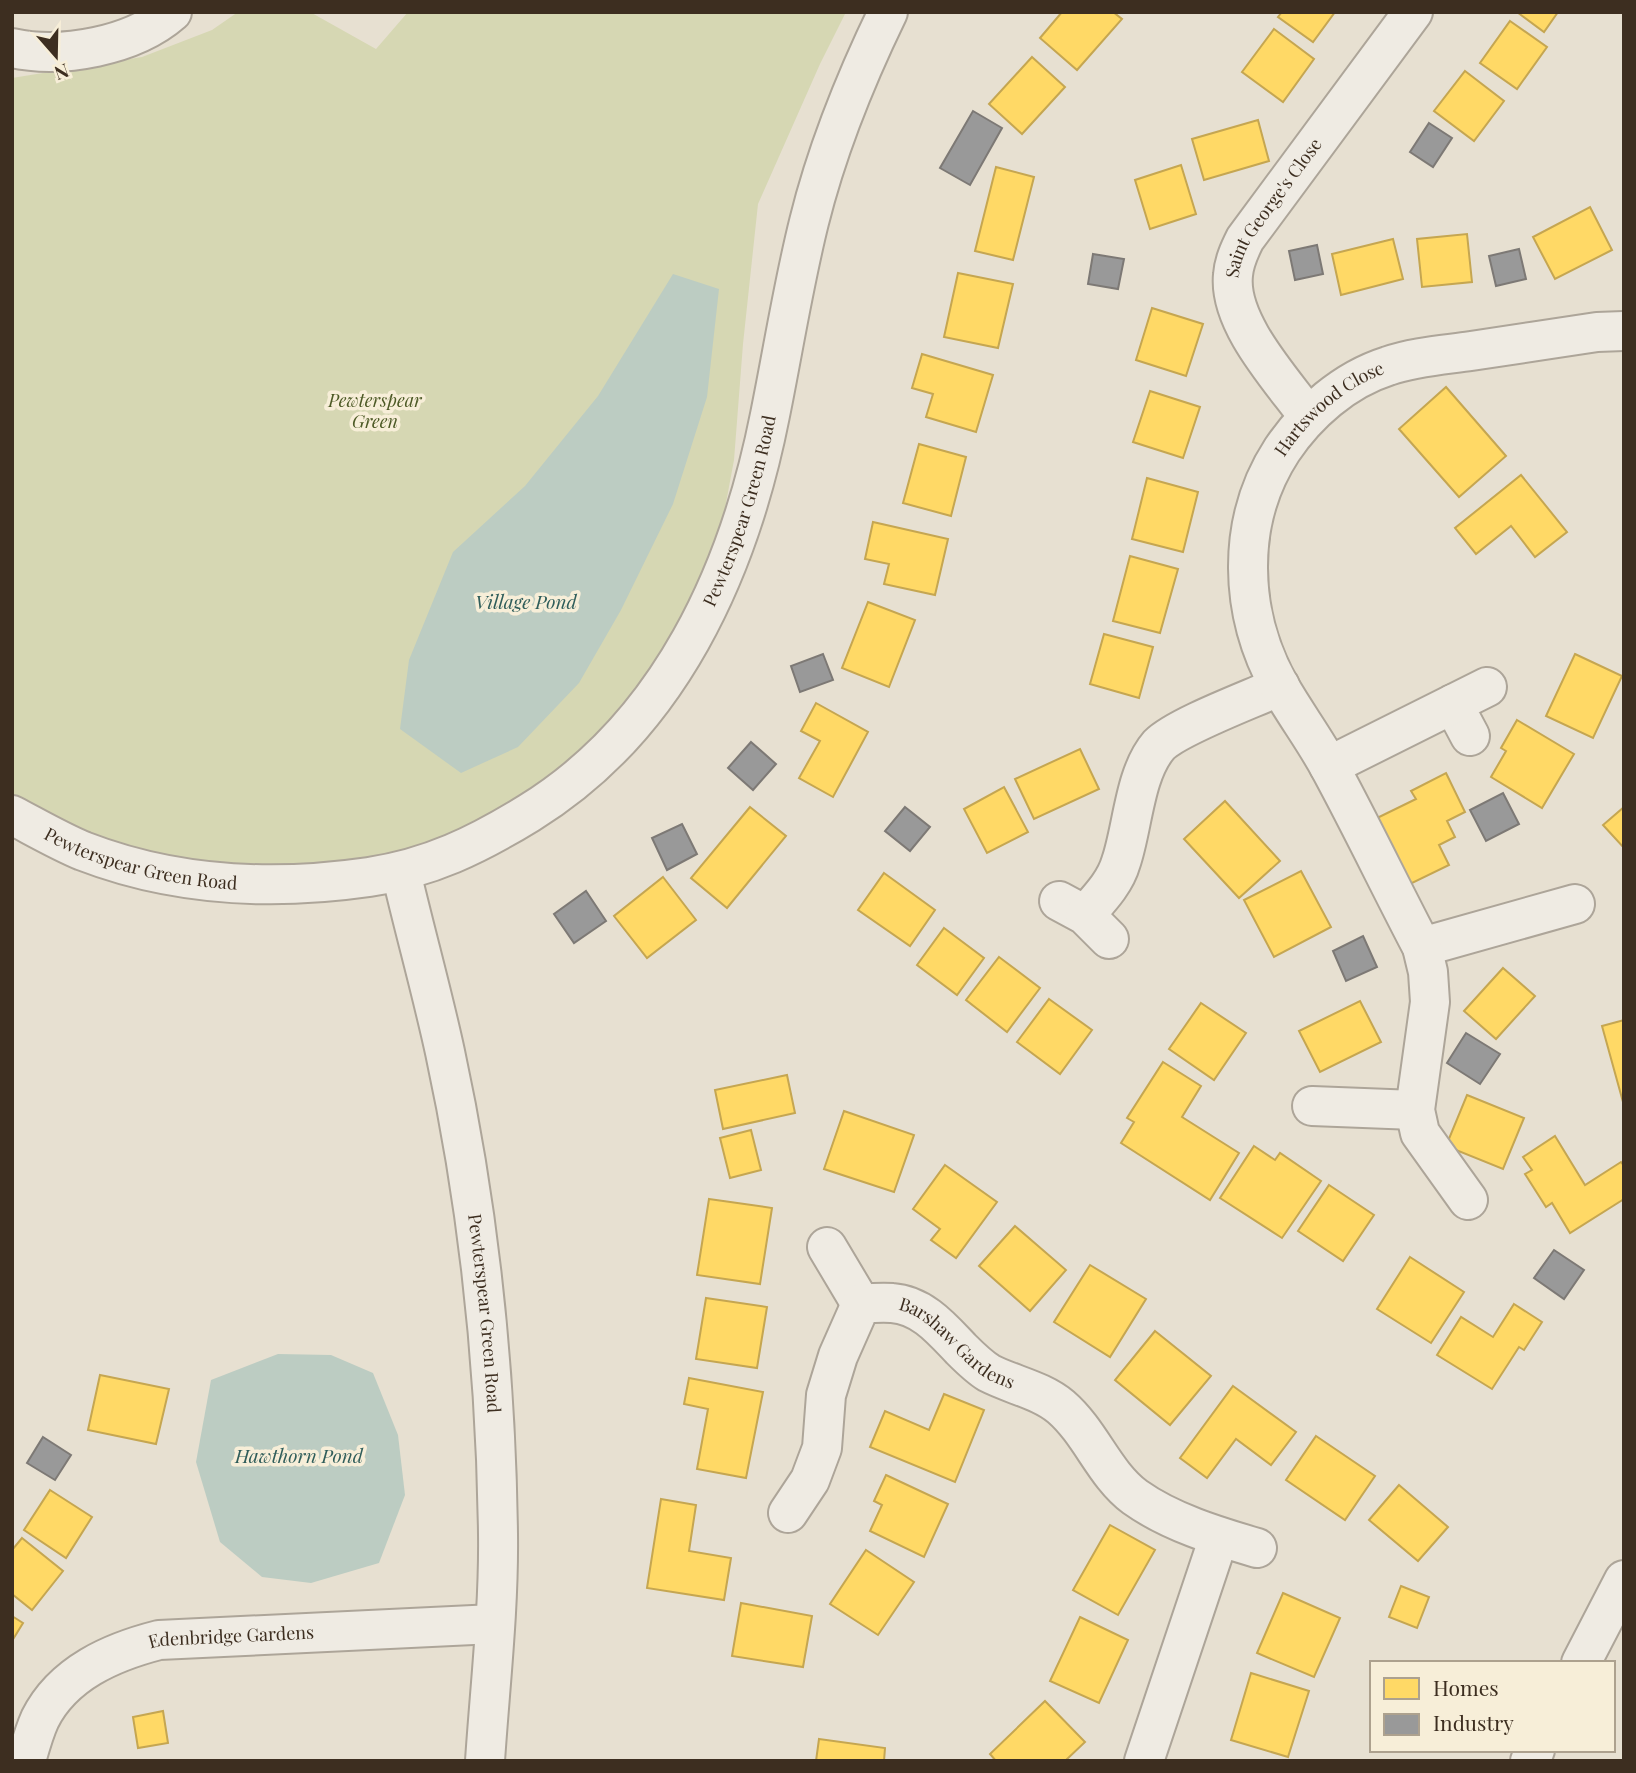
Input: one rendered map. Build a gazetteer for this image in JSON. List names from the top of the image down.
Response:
{
  "streets": {
    "street": [
      "Saint George's Close",
      "Hartswood Close",
      "Pewterspear Green Road",
      "Barshaw Gardens",
      "Edenbridge Gardens"
    ]
  },
  "crossings": [
    ["Saint George's Close", "Hartswood Close"],
    ["Pewterspear Green Road", "Edenbridge Gardens"]
  ],
  "water": ["Village Pond", "Hawthorn Pond"],
  "parks": ["Pewterspear Green"],
  "legend": ["Homes", "Industry"],
  "north": "bottom"
}
